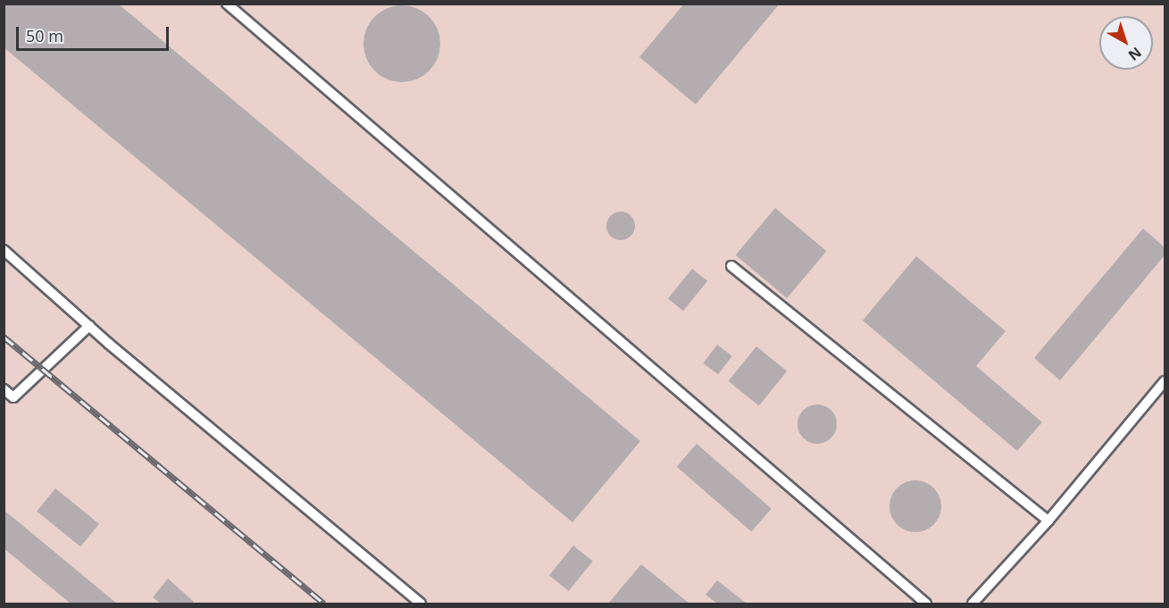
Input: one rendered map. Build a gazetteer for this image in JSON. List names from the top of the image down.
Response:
{
  "scale_bar": "50 m",
  "north": "bottom right"
}
